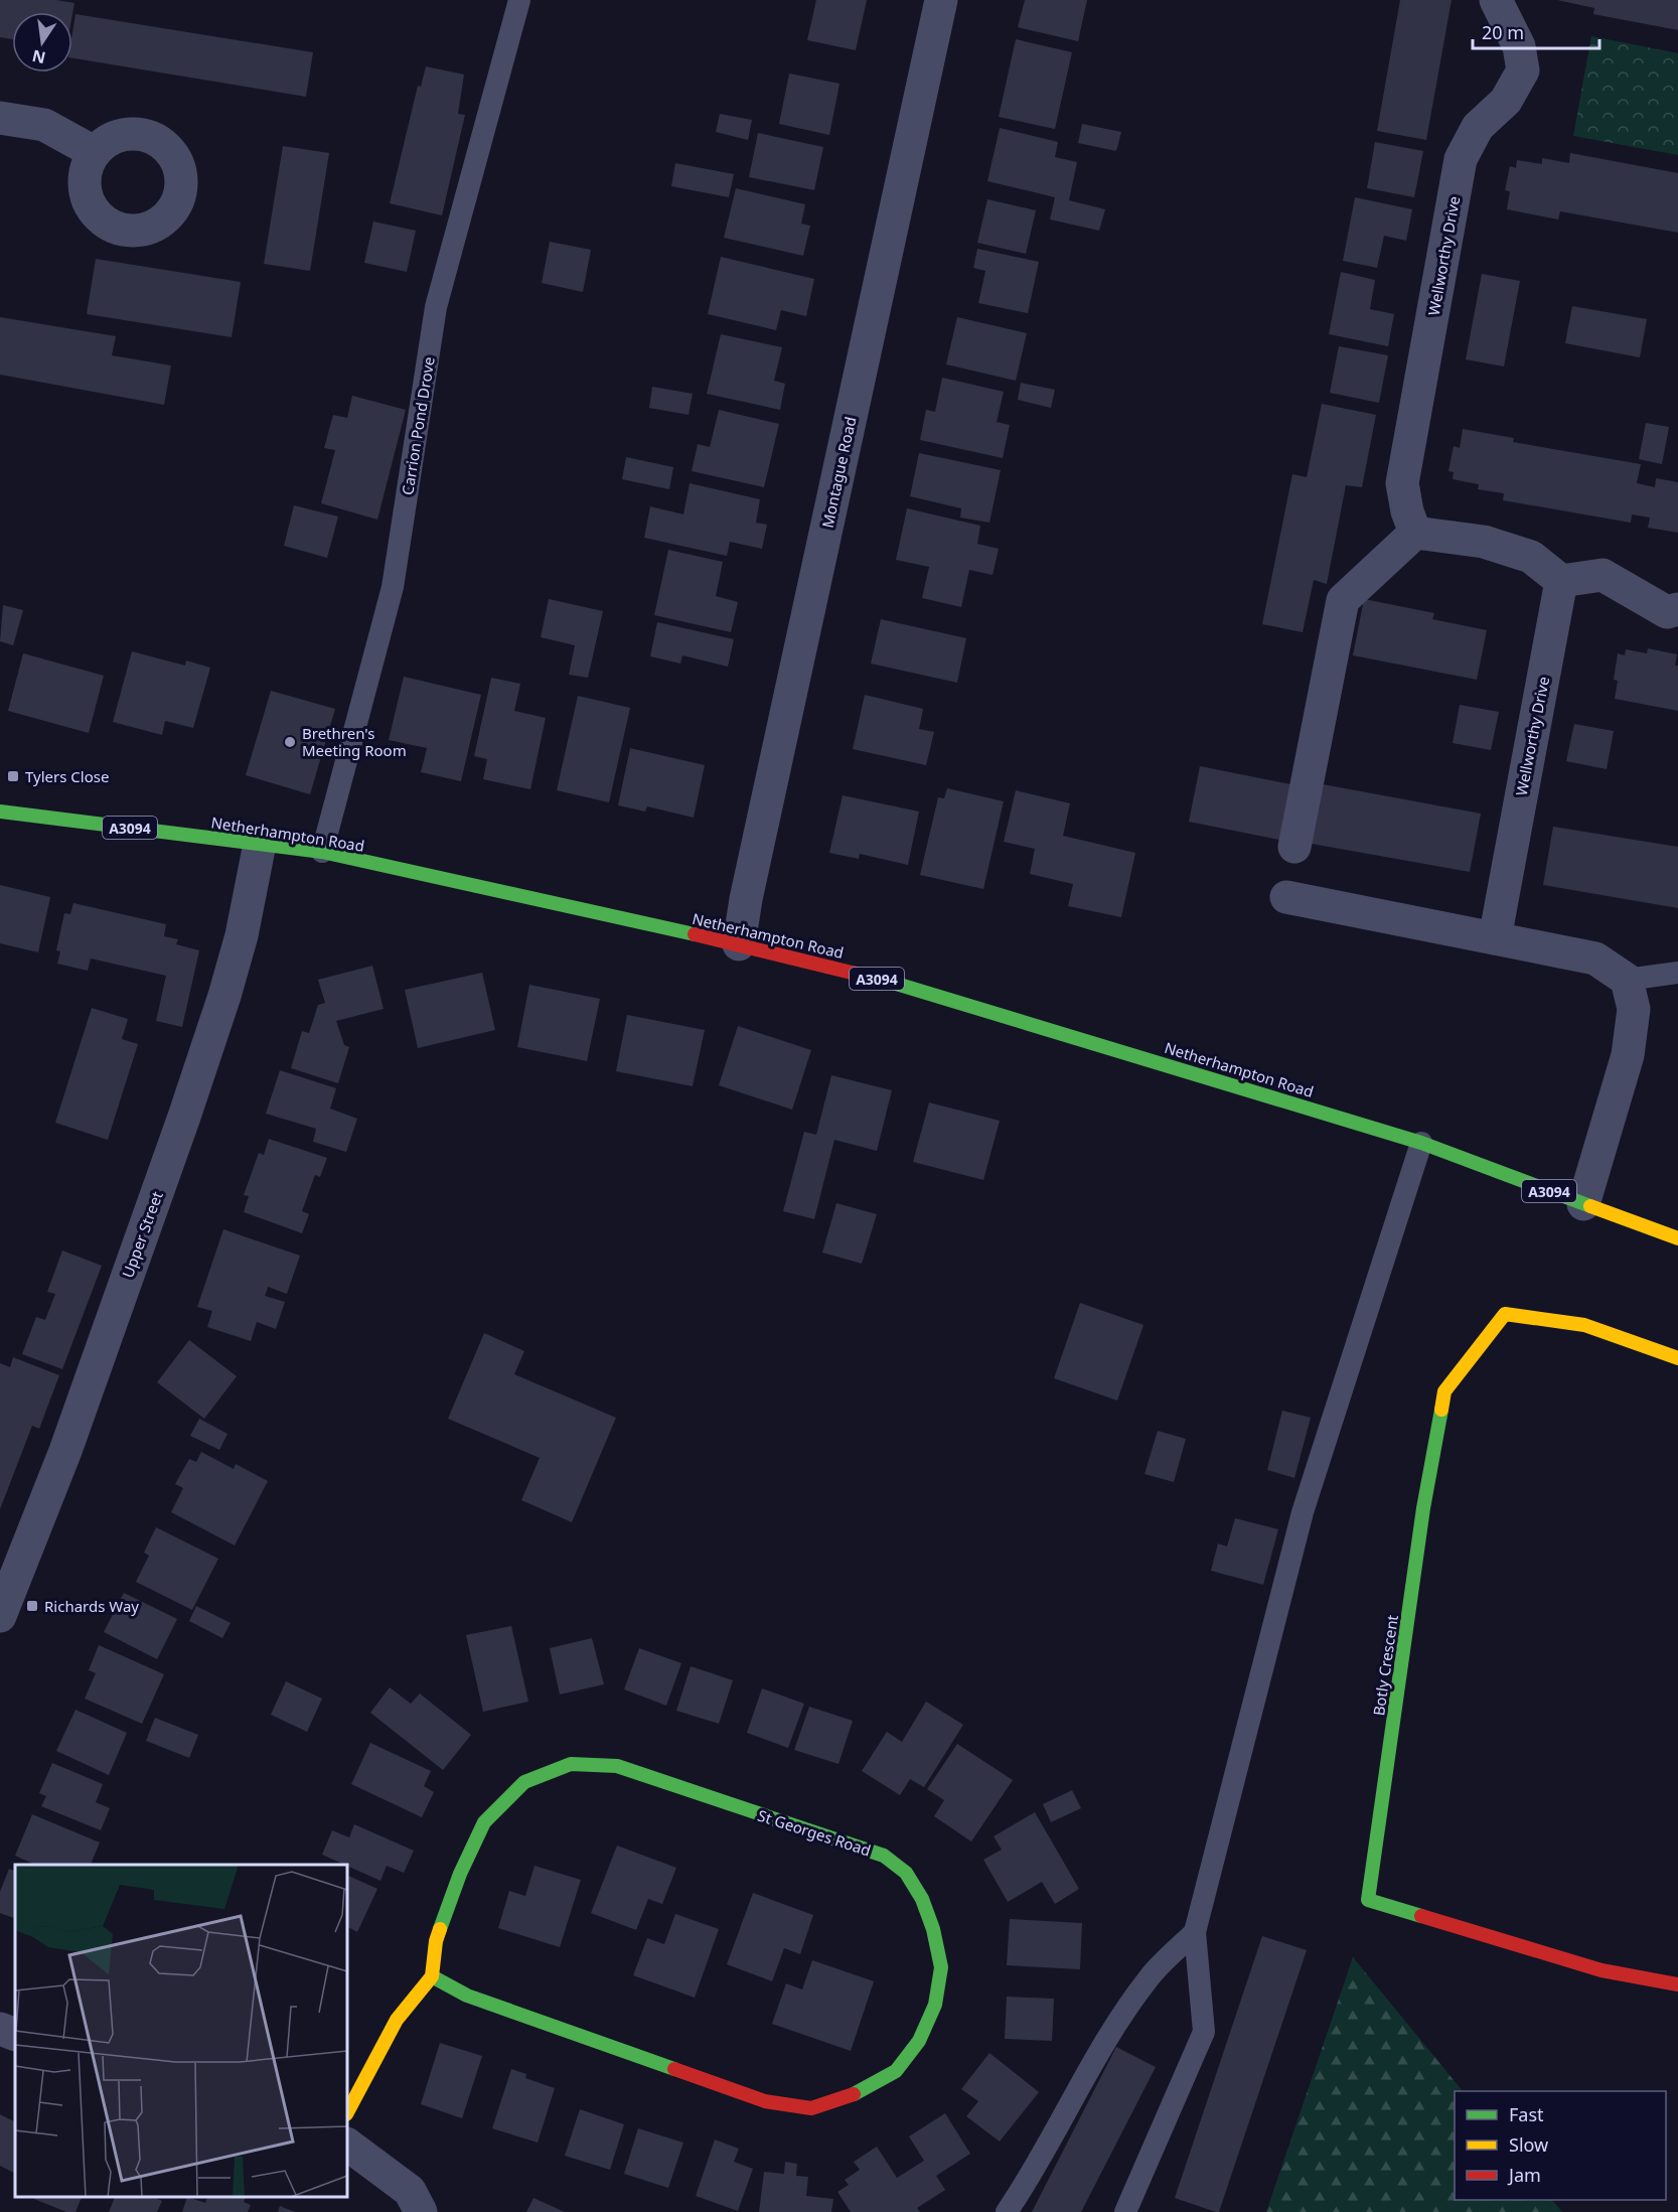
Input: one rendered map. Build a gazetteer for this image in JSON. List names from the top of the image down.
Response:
{
  "streets": {
    "street": [
      "Wellworthy Drive",
      "Montague Road",
      "A3094",
      "Netherhampton Road",
      "Upper Street",
      "Botly Crescent",
      "St Georges Road"
    ],
    "lane": ["Carrion Pond Drove"]
  },
  "crossings": [
    ["Carrion Pond Drove", "Netherhampton Road"],
    ["Montague Road", "Netherhampton Road"],
    ["Netherhampton Road", "Upper Street"]
  ],
  "places": {
    "other": ["Brethren's Meeting Room"],
    "transit": ["Tylers Close", "Richards Way"]
  },
  "legend": ["Fast", "Slow", "Jam"],
  "scale_bar": "20 m",
  "north": "bottom"
}
